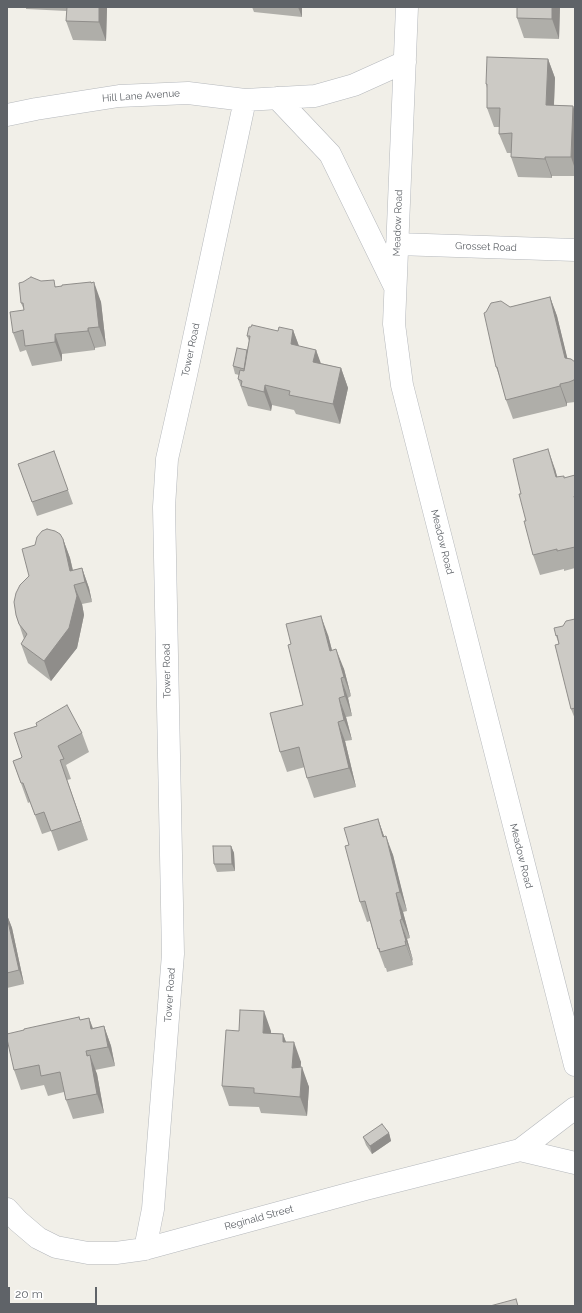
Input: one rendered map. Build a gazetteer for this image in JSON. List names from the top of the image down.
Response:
{
  "streets": {
    "street": [
      "Hill Lane Avenue",
      "Meadow Road",
      "Grosset Road",
      "Tower Road",
      "Reginald Street"
    ]
  },
  "crossings": [
    ["Hill Lane Avenue", "Meadow Road"],
    ["Hill Lane Avenue", "Tower Road"],
    ["Meadow Road", "Grosset Road"],
    ["Tower Road", "Reginald Street"]
  ],
  "scale_bar": "20 m"
}
